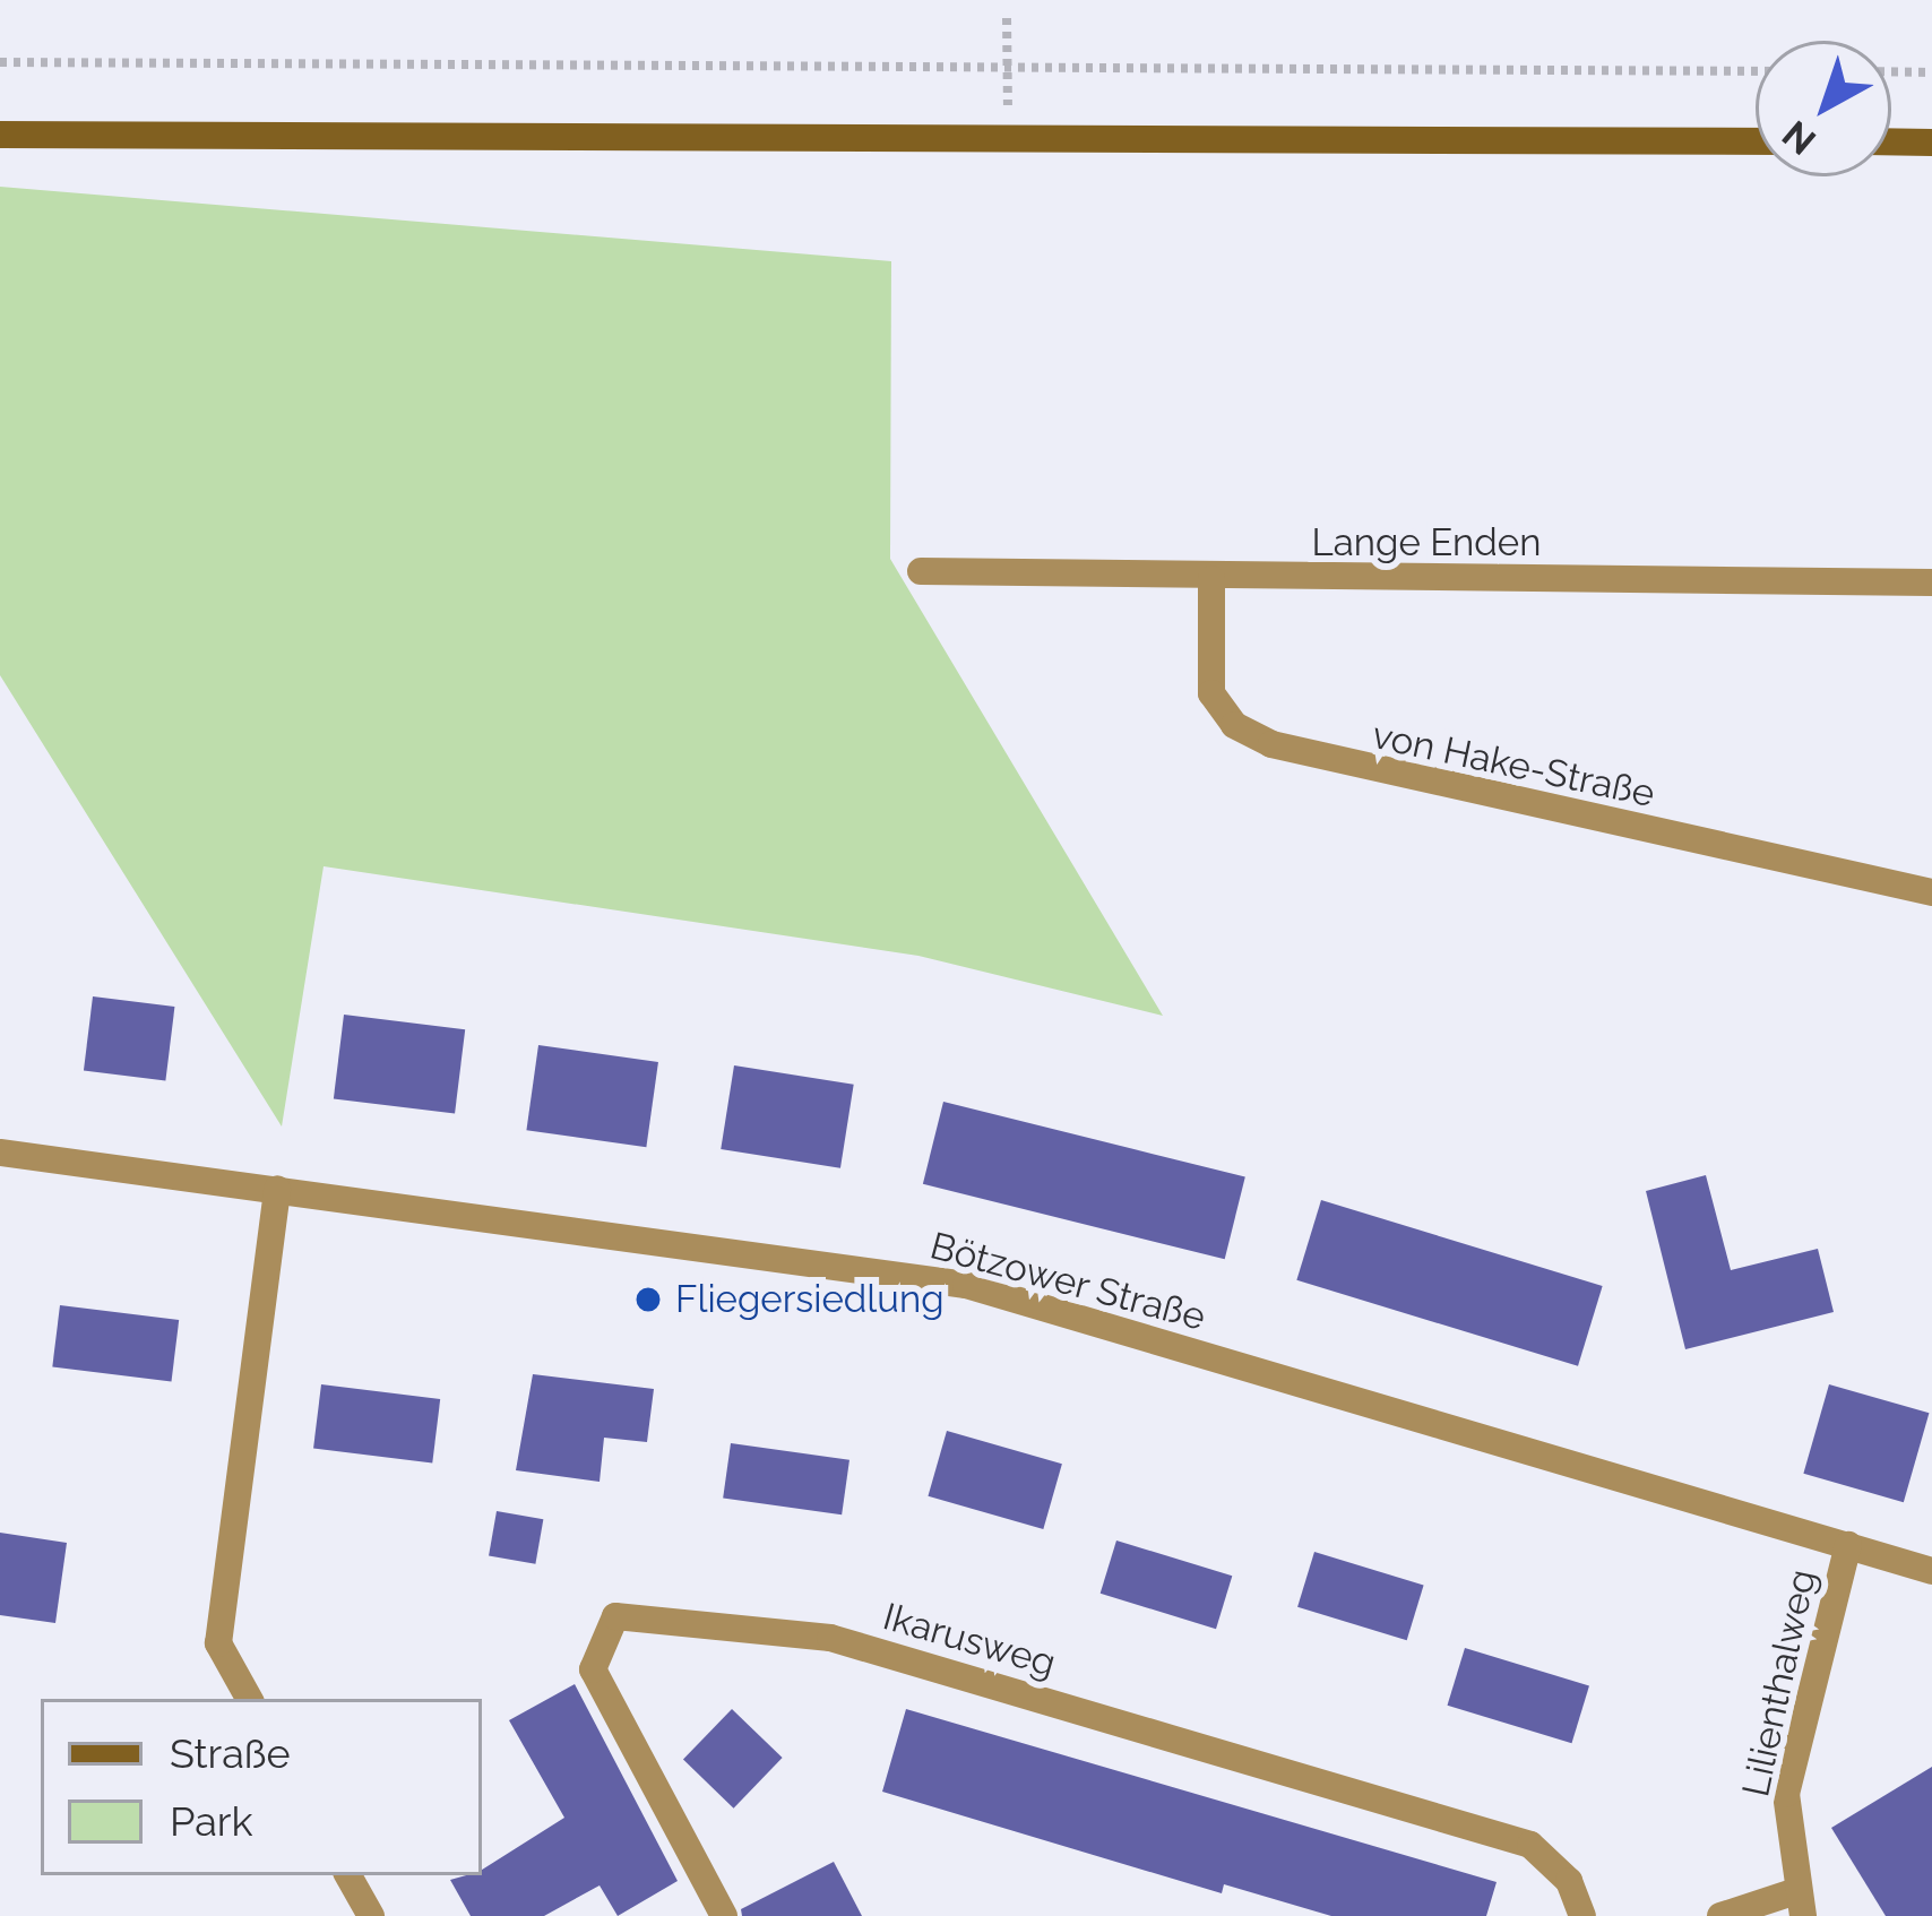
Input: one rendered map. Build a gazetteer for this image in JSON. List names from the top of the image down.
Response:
{
  "streets": {
    "street": [
      "Lange Enden",
      "von Hake-Straße",
      "Bötzower Straße",
      "Ikarusweg",
      "Lilienthalweg"
    ]
  },
  "crossings": [
    ["Lange Enden", "von Hake-Straße"],
    ["Bötzower Straße", "Lilienthalweg"]
  ],
  "places": ["Fliegersiedlung"],
  "legend": ["Straße", "Park"],
  "north": "bottom left"
}
